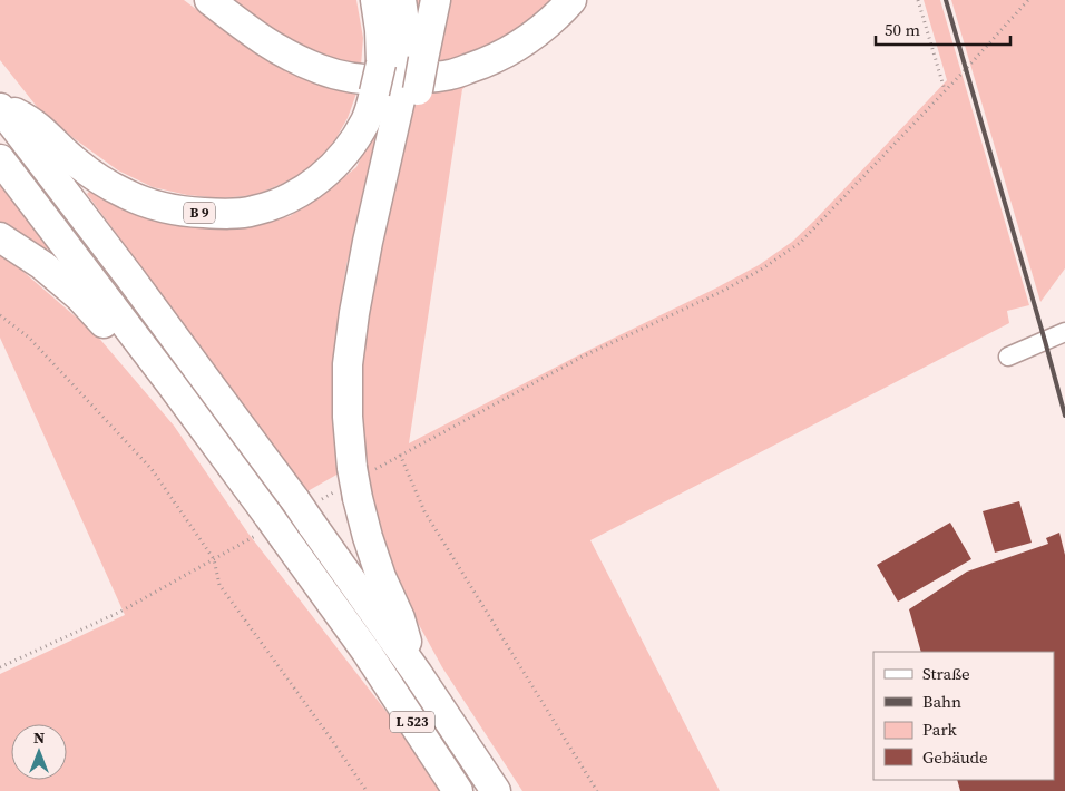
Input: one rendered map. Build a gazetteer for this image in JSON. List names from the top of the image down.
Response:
{
  "streets": {
    "highway": ["B 9", "L 523"]
  },
  "legend": [
    "Straße",
    "Bahn",
    "Park",
    "Gebäude"
  ],
  "scale_bar": "50 m",
  "north": "top"
}
